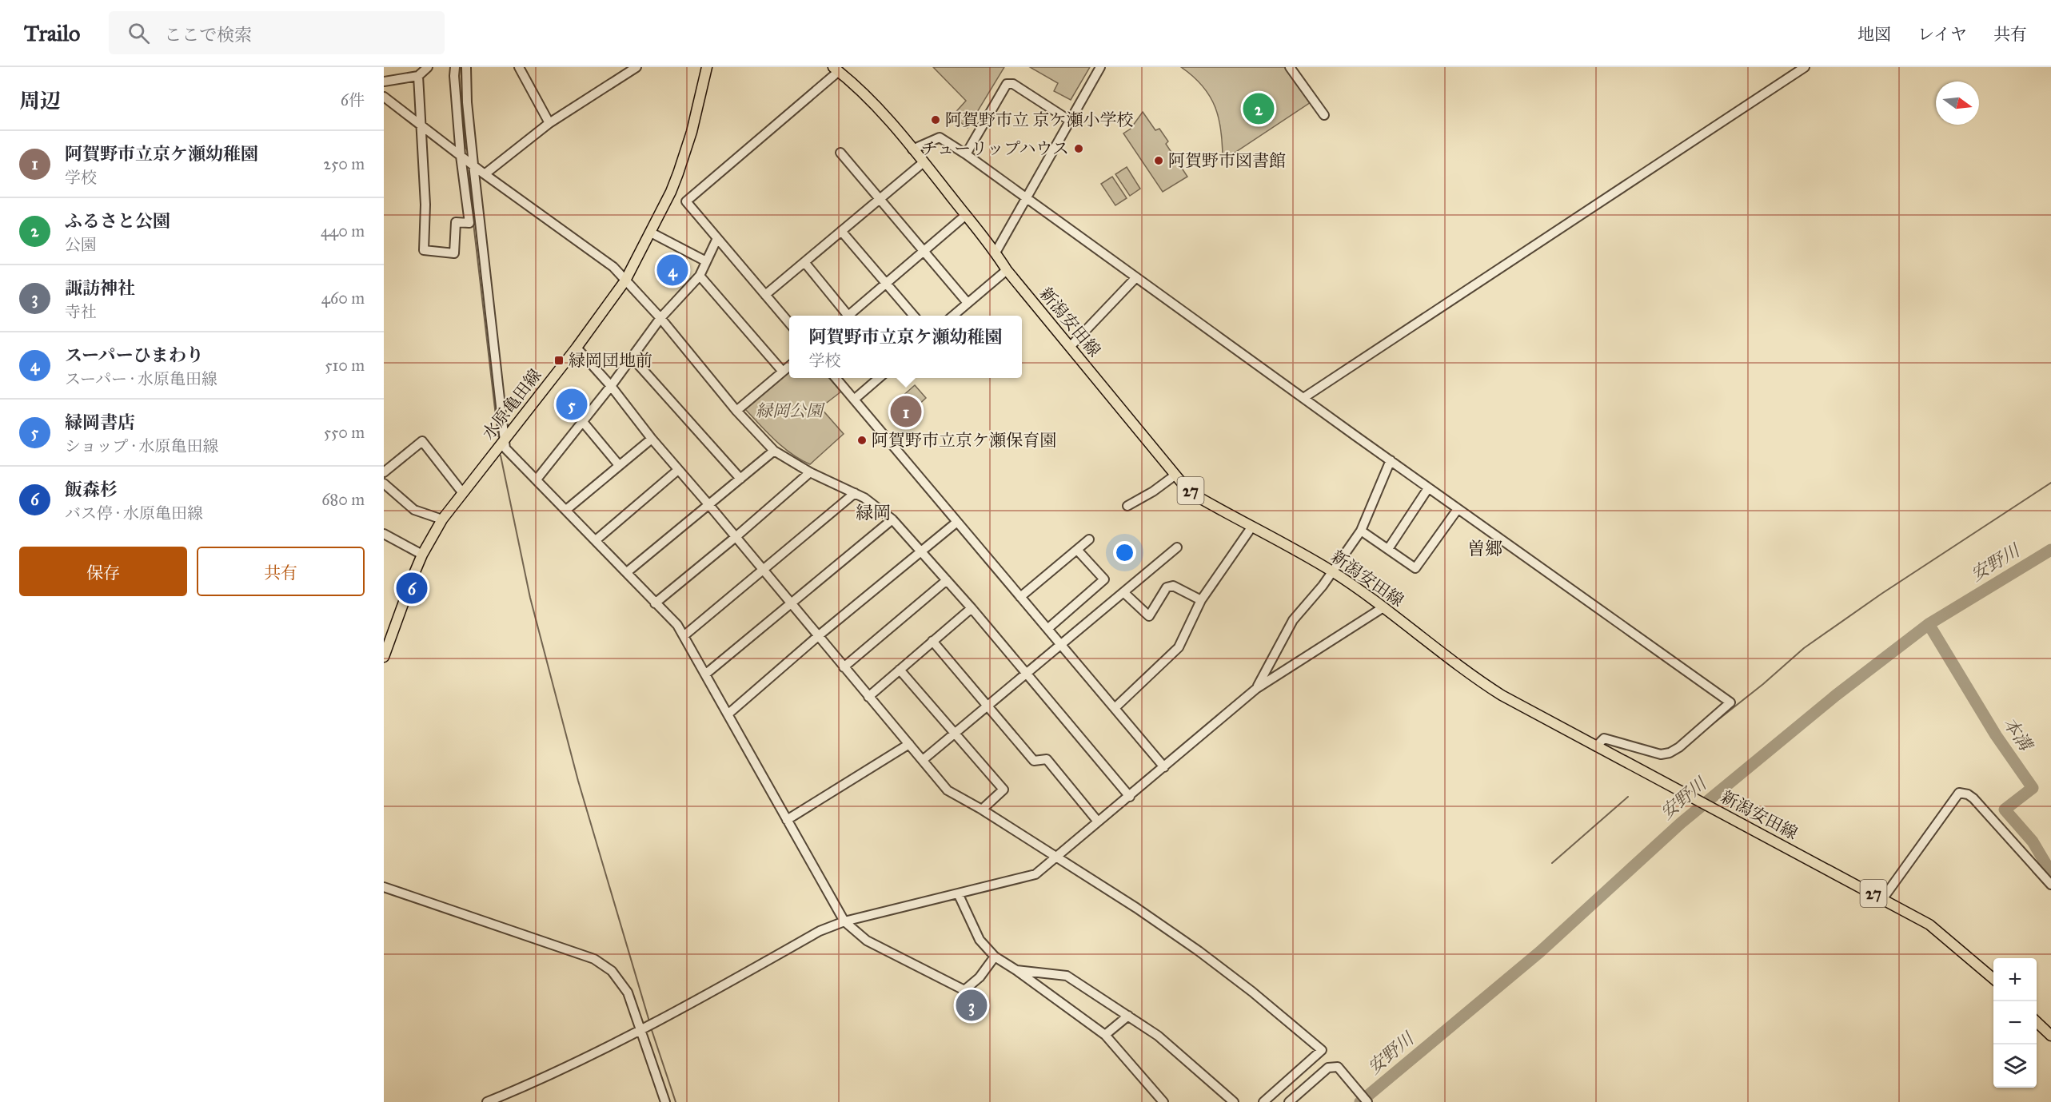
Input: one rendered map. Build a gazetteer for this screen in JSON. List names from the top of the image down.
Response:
{
  "streets": {
    "main road": ["新潟安田線", "水原亀田線", "27"]
  },
  "districts": ["緑岡", "曽郷"],
  "water": ["安野川", "本溝"],
  "parks": ["緑岡公園"],
  "places": {
    "other": [
      "阿賀野市立 京ケ瀬小学校",
      "チューリップハウス",
      "阿賀野市図書館",
      "阿賀野市立京ケ瀬保育園"
    ],
    "transit": ["緑岡団地前"]
  },
  "north": "right",
  "page": {
    "header": "Trailo",
    "search": "ここで検索",
    "nav": ["地図", "レイヤ", "共有"],
    "heading": ["周辺", "6件"],
    "pins": [
      "2",
      "4",
      "5",
      "1",
      "6",
      "3"
    ],
    "list": [
      {
        "mark": "1",
        "name": "阿賀野市立京ケ瀬幼稚園",
        "note": "学校",
        "value": "250 m"
      },
      {
        "mark": "2",
        "name": "ふるさと公園",
        "note": "公園",
        "value": "440 m"
      },
      {
        "mark": "3",
        "name": "諏訪神社",
        "note": "寺社",
        "value": "460 m"
      },
      {
        "mark": "4",
        "name": "スーパーひまわり",
        "note": "スーパー · 水原亀田線",
        "value": "510 m"
      },
      {
        "mark": "5",
        "name": "緑岡書店",
        "note": "ショップ · 水原亀田線",
        "value": "550 m"
      },
      {
        "mark": "6",
        "name": "飯森杉",
        "note": "バス停 · 水原亀田線",
        "value": "680 m"
      }
    ],
    "popup": ["阿賀野市立京ケ瀬幼稚園", "学校"],
    "buttons": ["保存", "共有"],
    "map_buttons": ["+", "−"]
  }
}
